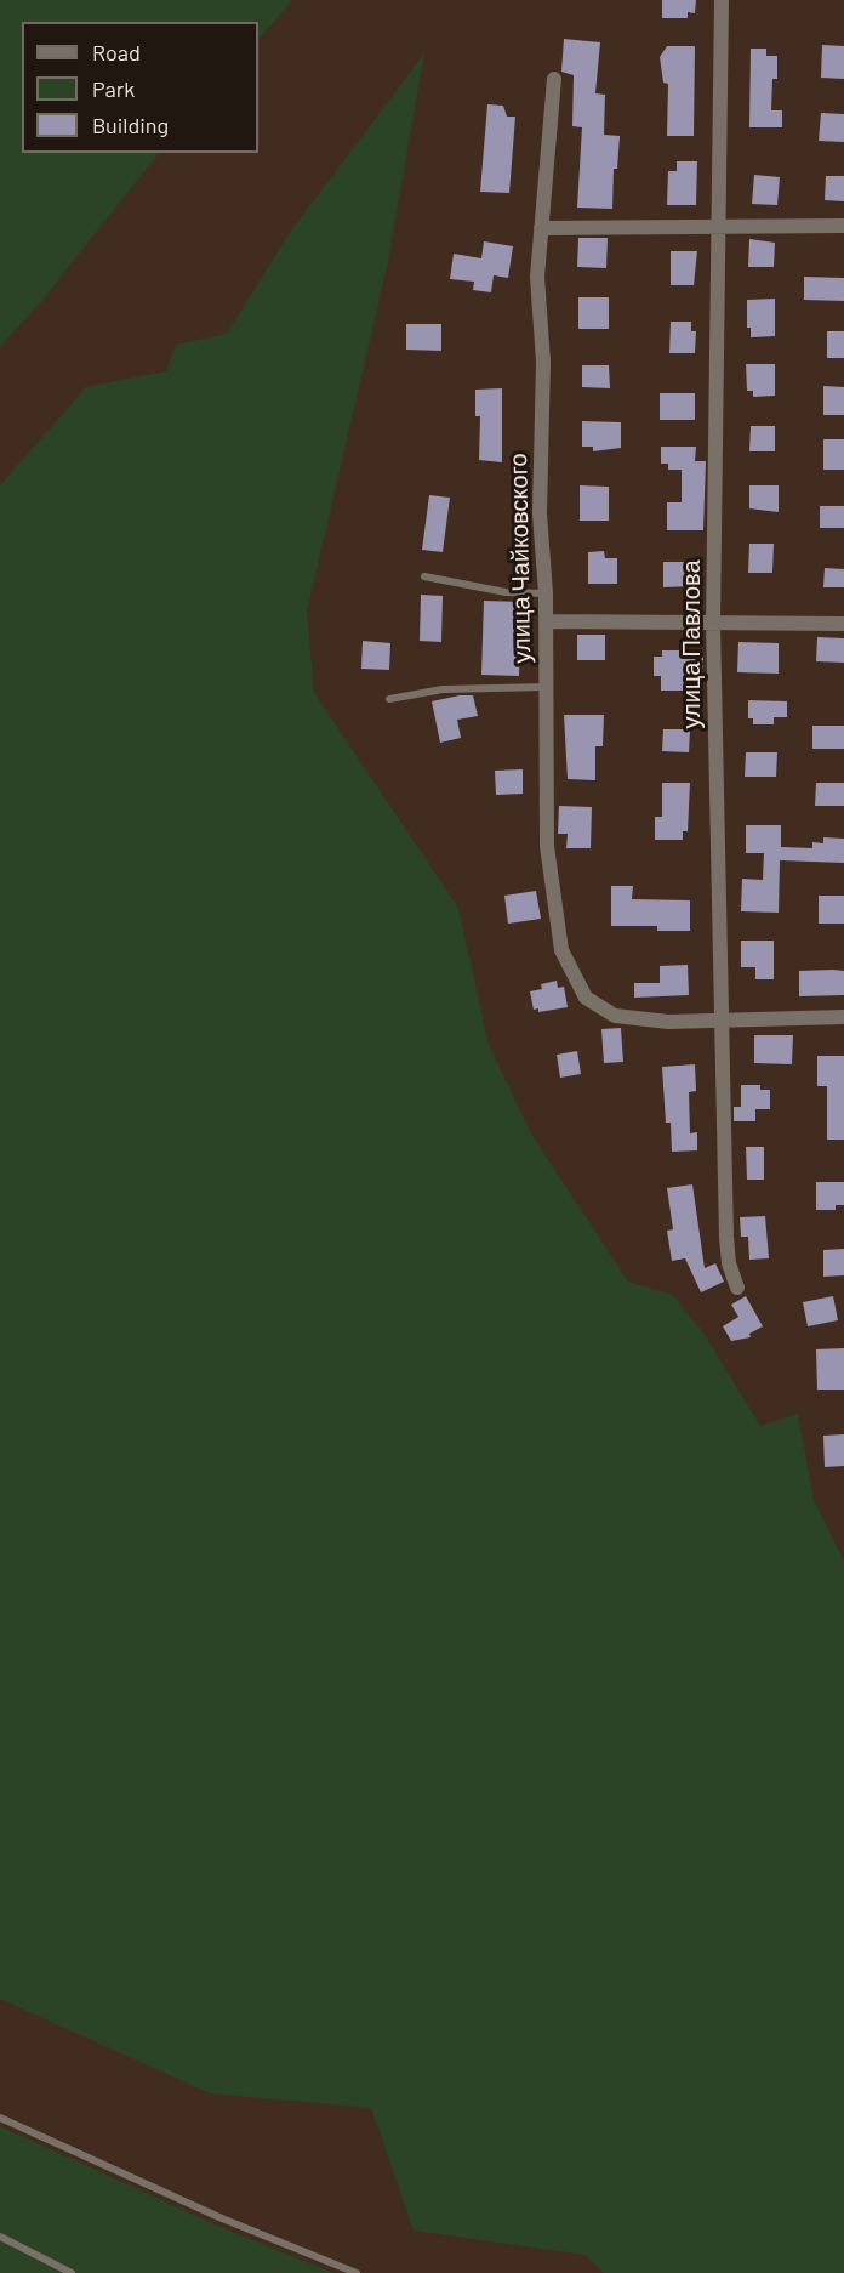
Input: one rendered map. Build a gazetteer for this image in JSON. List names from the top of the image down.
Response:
{
  "streets": {
    "street": ["улица Чайковского", "улица Павлова"]
  },
  "crossings": [
    ["улица Чайковского", "улица Павлова"]
  ],
  "legend": ["Road", "Park", "Building"]
}
